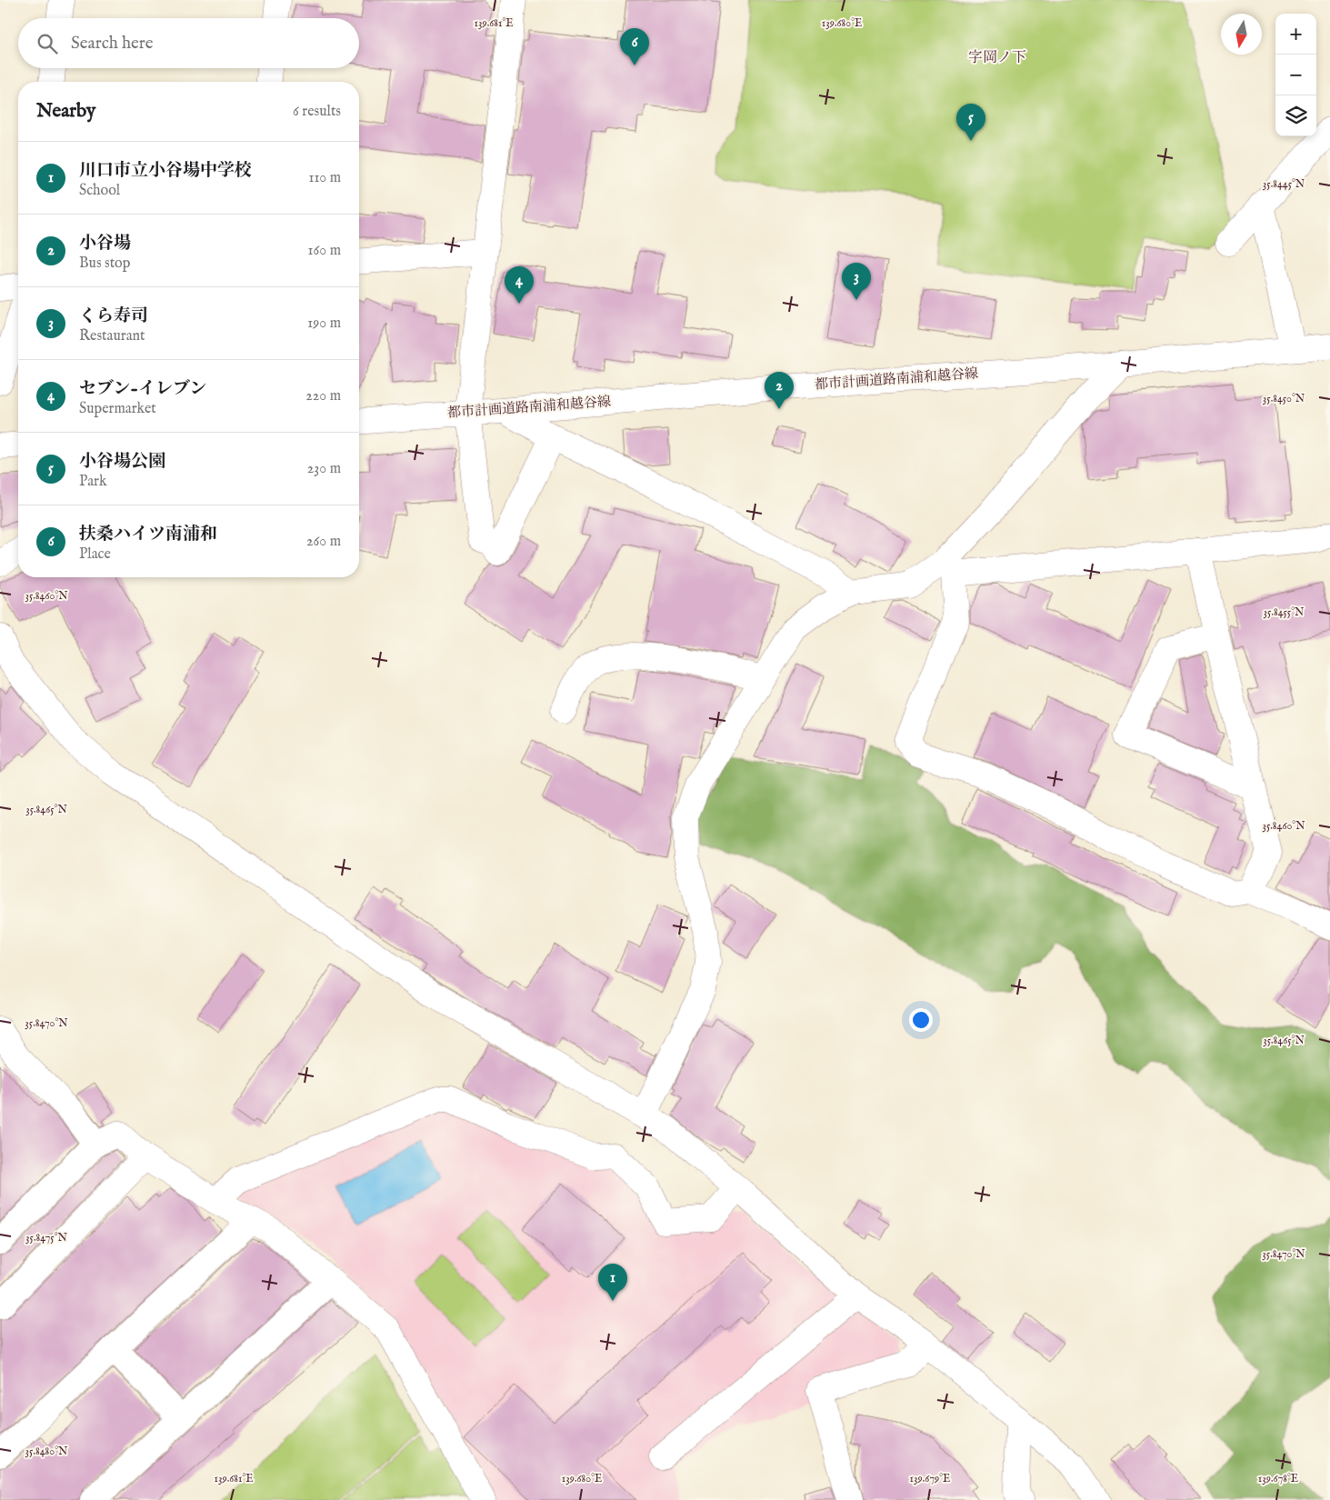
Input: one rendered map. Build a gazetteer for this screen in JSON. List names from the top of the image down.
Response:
{
  "streets": {
    "street": ["都市計画道路南浦和越谷線"]
  },
  "districts": ["字岡ノ下"],
  "north": "bottom",
  "page": {
    "map_buttons": ["+", "−"],
    "search": "Search here",
    "pins": [
      "6",
      "5",
      "3",
      "4",
      "2",
      "1"
    ],
    "heading": ["Nearby", "6 results"],
    "list": [
      {
        "mark": "1",
        "name": "川口市立小谷場中学校",
        "note": "School",
        "value": "110 m"
      },
      {
        "mark": "2",
        "name": "小谷場",
        "note": "Bus stop",
        "value": "160 m"
      },
      {
        "mark": "3",
        "name": "くら寿司",
        "note": "Restaurant",
        "value": "190 m"
      },
      {
        "mark": "4",
        "name": "セブン-イレブン",
        "note": "Supermarket",
        "value": "220 m"
      },
      {
        "mark": "5",
        "name": "小谷場公園",
        "note": "Park",
        "value": "230 m"
      },
      {
        "mark": "6",
        "name": "扶桑ハイツ南浦和",
        "note": "Place",
        "value": "260 m"
      }
    ]
  },
  "coordinates": [
    "139.681°E",
    "139.680°E",
    "35.8445°N",
    "35.8450°N",
    "35.8460°N",
    "35.8455°N",
    "35.8465°N",
    "35.8470°N",
    "35.8475°N",
    "35.8480°N",
    "139.679°E",
    "139.678°E"
  ]
}
